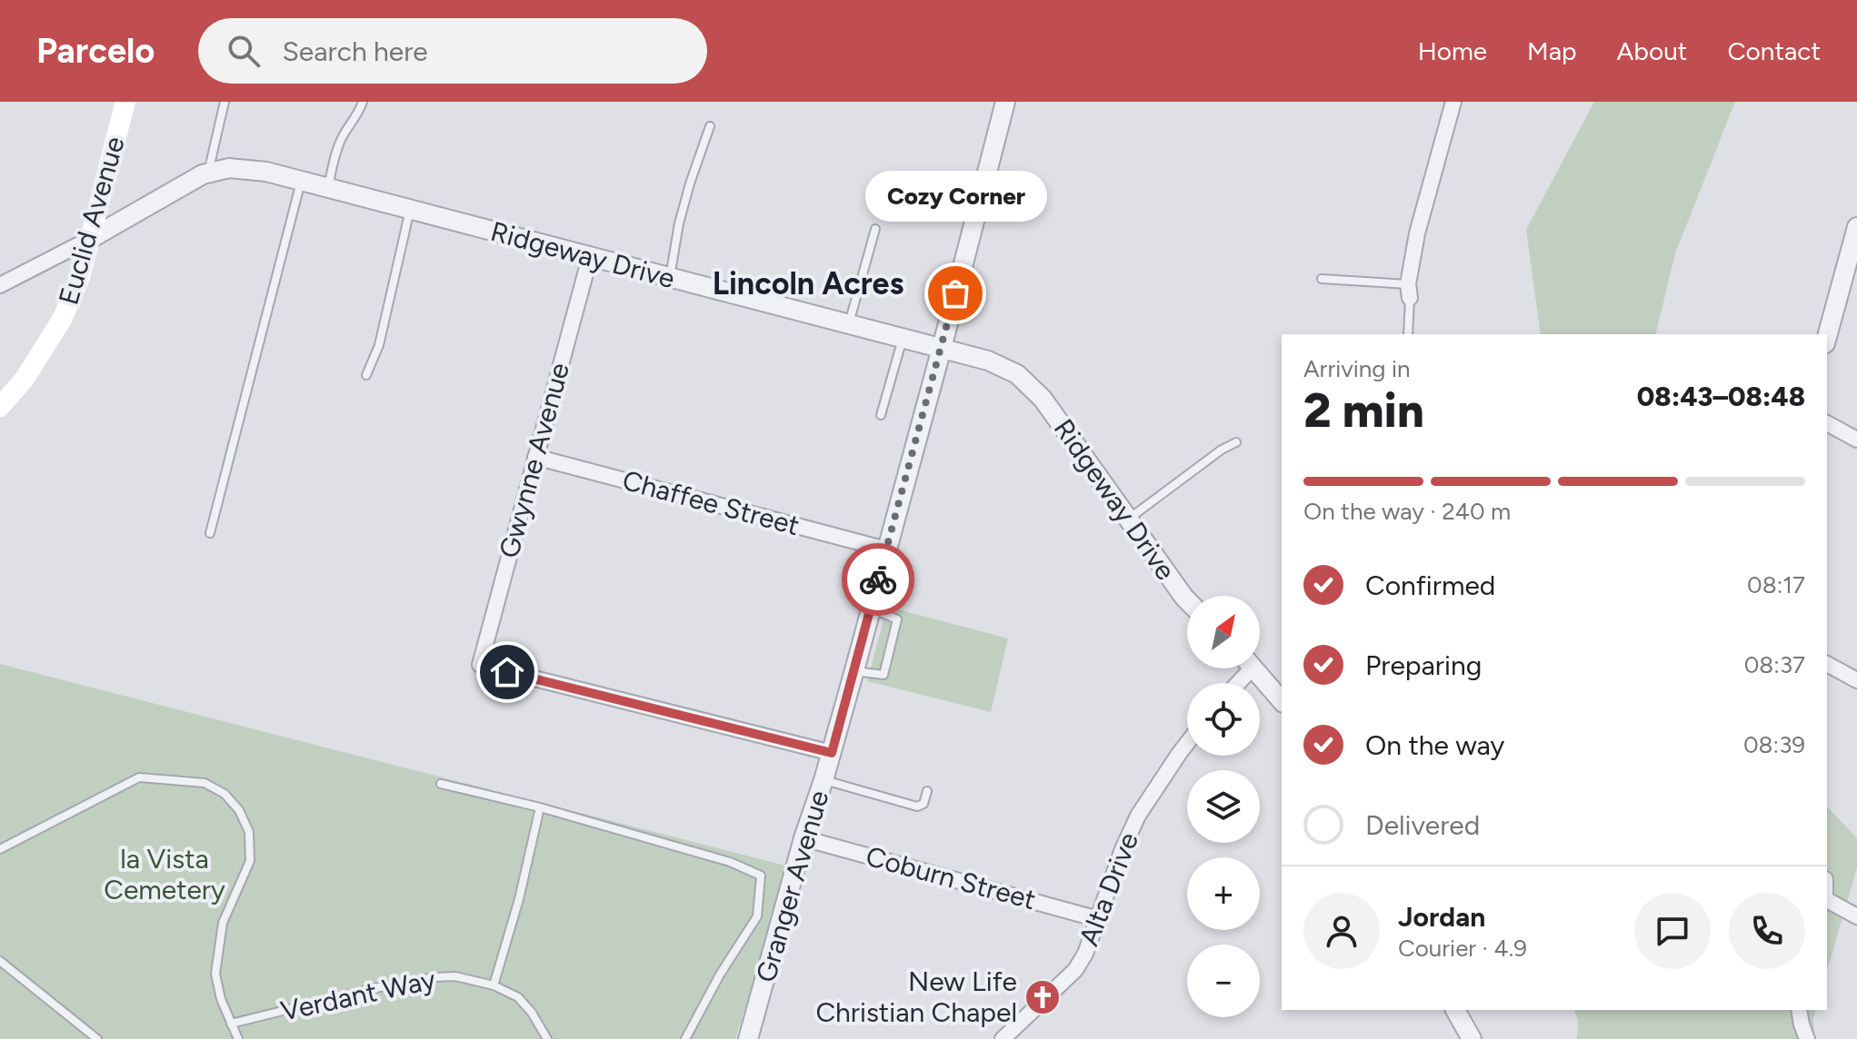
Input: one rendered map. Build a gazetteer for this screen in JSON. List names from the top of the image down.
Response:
{
  "streets": {
    "main road": ["Euclid Avenue"],
    "street": [
      "Ridgeway Drive",
      "Gwynne Avenue",
      "Chaffee Street",
      "Coburn Street",
      "Granger Avenue",
      "Alta Drive"
    ],
    "lane": ["Verdant Way"]
  },
  "crossings": [
    ["Euclid Avenue", "Ridgeway Drive"],
    ["Ridgeway Drive", "Gwynne Avenue"],
    ["Ridgeway Drive", "Granger Avenue"],
    ["Gwynne Avenue", "Chaffee Street"],
    ["Gwynne Avenue", "Granger Avenue"],
    ["Chaffee Street", "Granger Avenue"],
    ["Coburn Street", "Granger Avenue"],
    ["Coburn Street", "Alta Drive"]
  ],
  "districts": ["Lincoln Acres"],
  "parks": ["la Vista Cemetery"],
  "places": {
    "other": ["Cozy Corner"],
    "church": ["New Life Christian Chapel"]
  },
  "north": "top right",
  "page": {
    "header": "Parcelo",
    "search": "Search here",
    "nav": [
      "Home",
      "Map",
      "About",
      "Contact"
    ],
    "bubble": "Cozy Corner",
    "heading": ["2 min", "Arriving in", "08:43–08:48"],
    "panel": ["Jordan", "Courier · 4.9"],
    "bar": "On the way · 240 m",
    "list": [
      ["Confirmed", "08:17"],
      ["Preparing", "08:37"],
      ["On the way", "08:39"],
      "Delivered"
    ],
    "map_buttons": ["+", "−"]
  }
}
